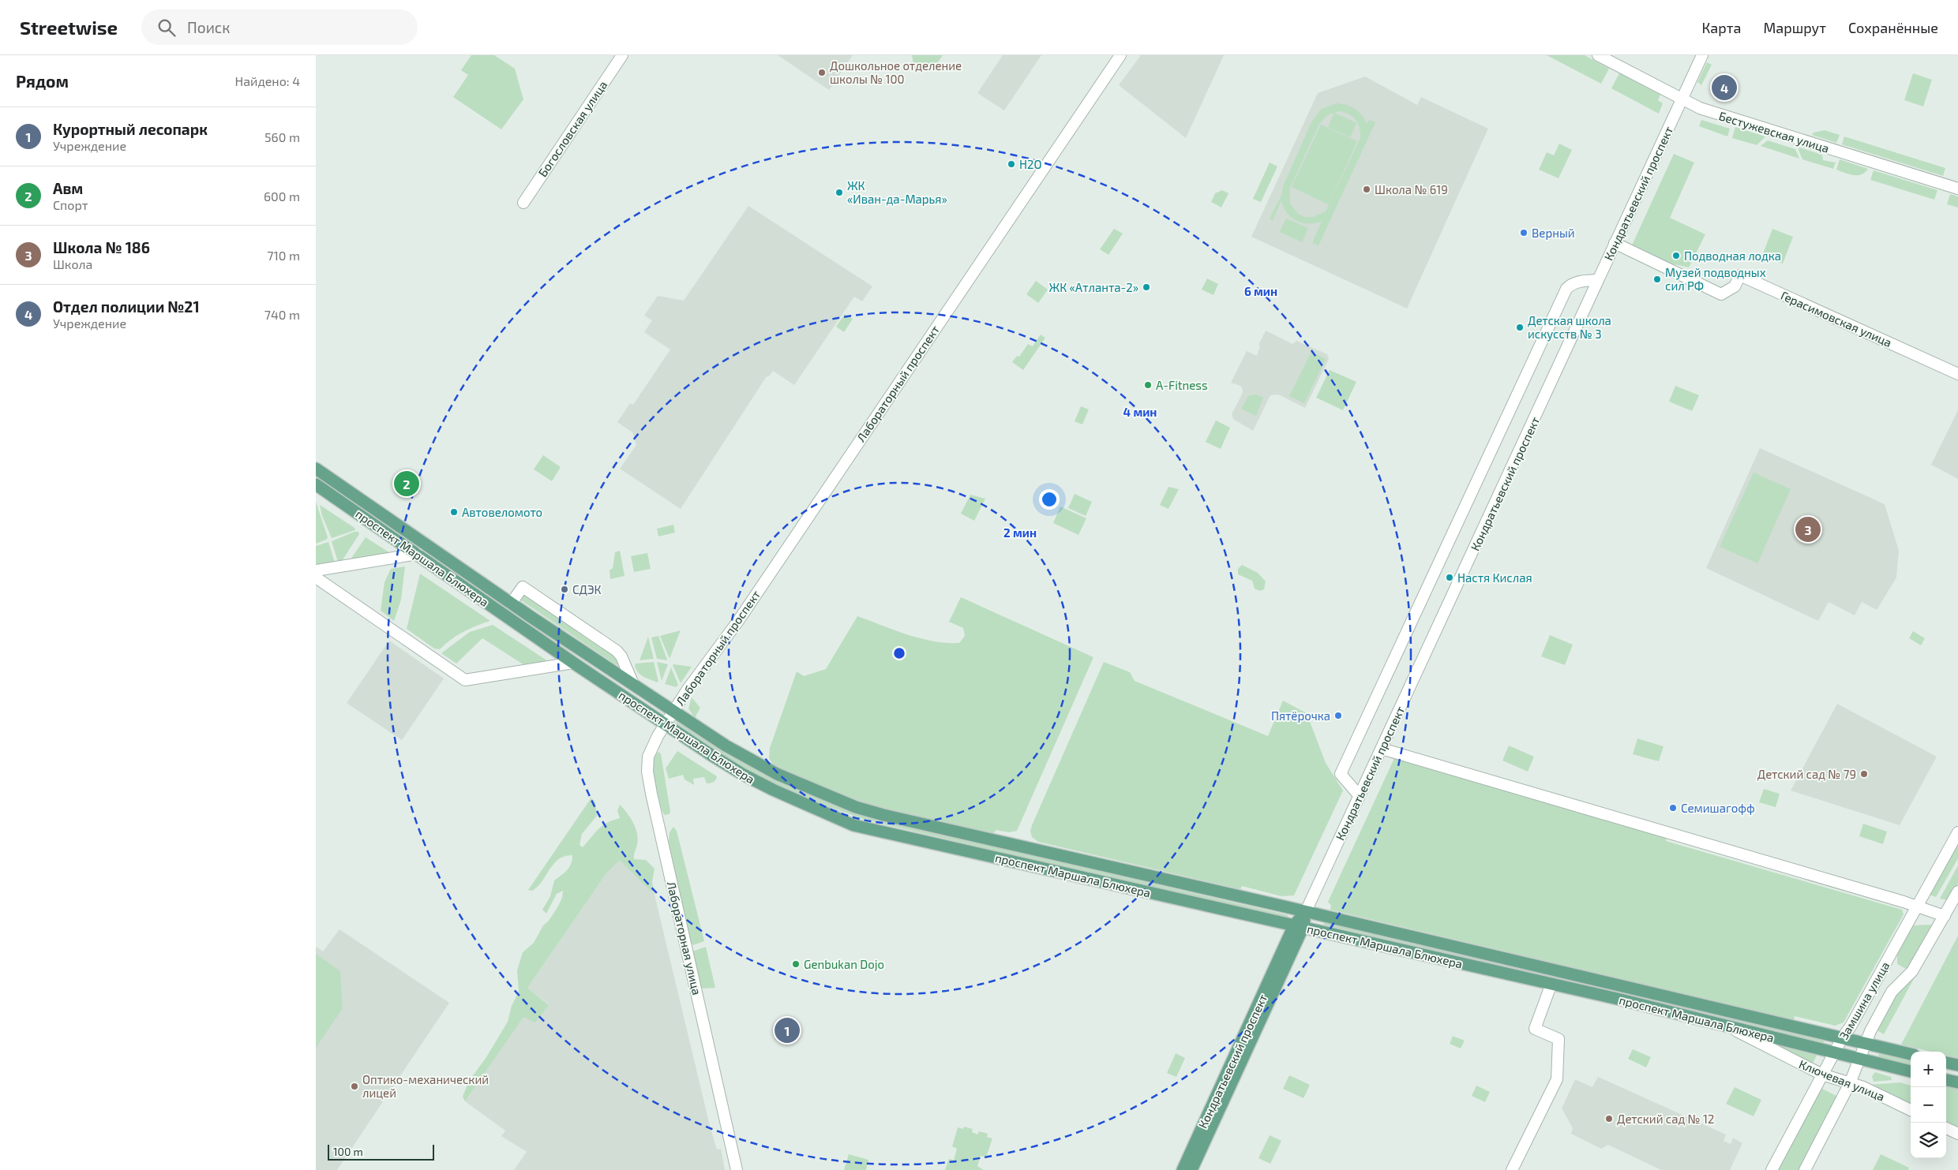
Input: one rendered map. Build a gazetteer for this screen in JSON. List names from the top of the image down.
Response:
{
  "streets": {
    "main road": ["Кондратьевский проспект", "проспект Маршала Блюхера"],
    "street": [
      "Богословская улица",
      "Бестужевская улица",
      "Герасимовская улица",
      "Лабораторный проспект",
      "Лабораторная улица",
      "Замшина улица",
      "Ключевая улица"
    ]
  },
  "crossings": [
    ["Бестужевская улица", "Кондратьевский проспект"],
    ["Кондратьевский проспект", "Герасимовская улица"],
    ["Кондратьевский проспект", "проспект Маршала Блюхера"],
    ["Лабораторный проспект", "проспект Маршала Блюхера"],
    ["Лабораторный проспект", "Лабораторная улица"],
    ["проспект Маршала Блюхера", "Лабораторная улица"],
    ["проспект Маршала Блюхера", "Замшина улица"],
    ["проспект Маршала Блюхера", "Ключевая улица"],
    ["Замшина улица", "Ключевая улица"]
  ],
  "places": [
    "Дошкольное отделение школы № 100",
    "H2O",
    "Школа № 619",
    "ЖК «Иван-да-Марья»",
    "Верный",
    "Подводная лодка",
    "Музей подводных сил РФ",
    "ЖК «Атланта-2»",
    "Детская школа искусств № 3",
    "A-Fitness",
    "Автовеломото",
    "Настя Кислая",
    "СДЭК",
    "Пятёрочка",
    "Детский сад № 79",
    "Семишагофф",
    "Genbukan Dojo",
    "Оптико-механический лицей",
    "Детский сад № 12"
  ],
  "scale_bar": "100 m",
  "page": {
    "header": "Streetwise",
    "search": "Поиск",
    "nav": ["Карта", "Маршрут", "Сохранённые"],
    "heading": ["Рядом", "Найдено: 4"],
    "pins": [
      "4",
      "2",
      "3",
      "1"
    ],
    "list": [
      {
        "mark": "1",
        "name": "Курортный лесопарк",
        "note": "Учреждение",
        "value": "560 m"
      },
      {
        "mark": "2",
        "name": "Авм",
        "note": "Спорт",
        "value": "600 m"
      },
      {
        "mark": "3",
        "name": "Школа № 186",
        "note": "Школа",
        "value": "710 m"
      },
      {
        "mark": "4",
        "name": "Отдел полиции №21",
        "note": "Учреждение",
        "value": "740 m"
      }
    ],
    "map_buttons": ["+", "−"],
    "scale": "100 m"
  },
  "rings": ["6 мин", "4 мин", "2 мин"]
}
